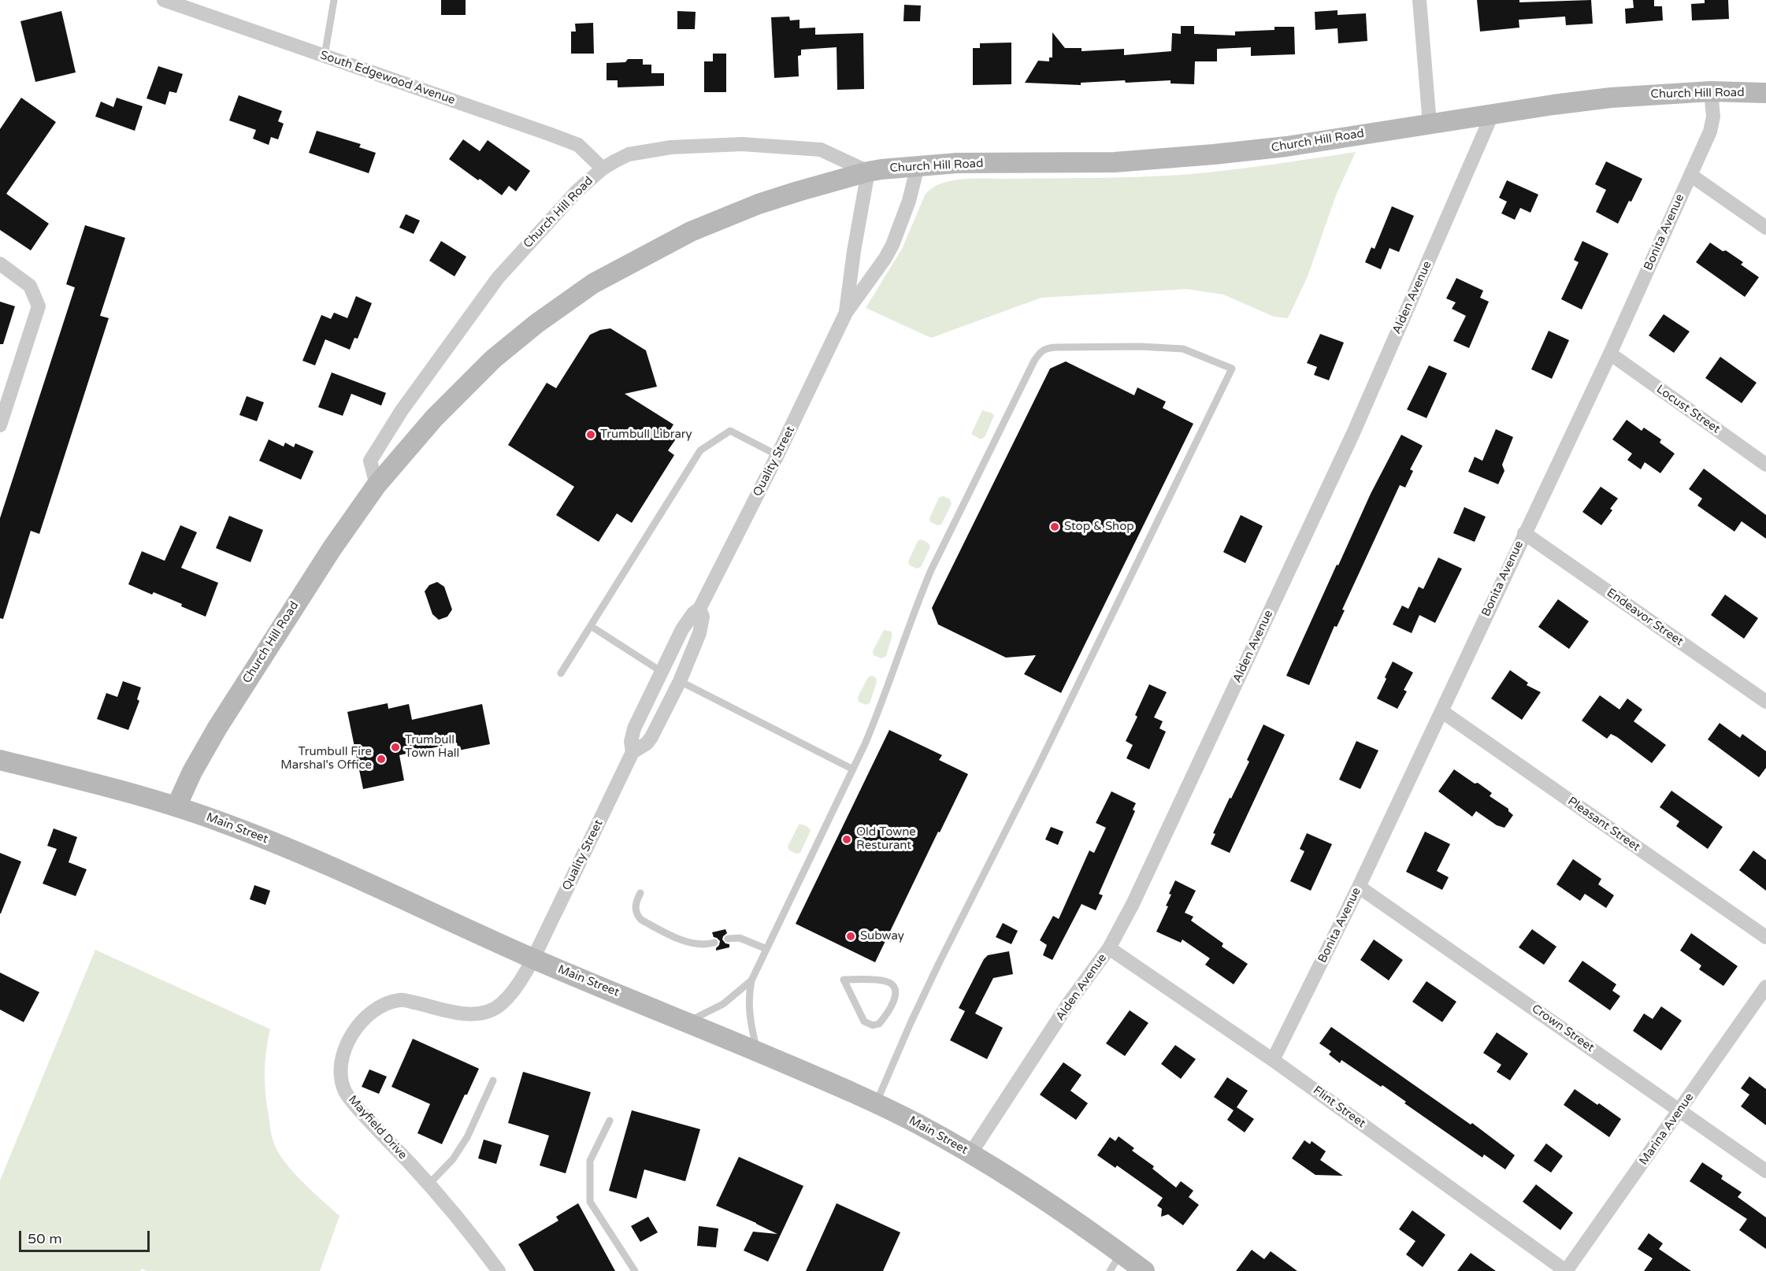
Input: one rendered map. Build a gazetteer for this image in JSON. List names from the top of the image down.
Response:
{
  "streets": {
    "main road": ["Church Hill Road", "Main Street"],
    "street": [
      "South Edgewood Avenue",
      "Bonita Avenue",
      "Alden Avenue",
      "Locust Street",
      "Quality Street",
      "Endeavor Street",
      "Pleasant Street",
      "Crown Street",
      "Flint Street",
      "Mayfield Drive",
      "Marina Avenue"
    ]
  },
  "crossings": [
    ["South Edgewood Avenue", "Church Hill Road"],
    ["Church Hill Road", "Bonita Avenue"],
    ["Church Hill Road", "Alden Avenue"],
    ["Church Hill Road", "Quality Street"],
    ["Church Hill Road", "Main Street"],
    ["Bonita Avenue", "Locust Street"],
    ["Bonita Avenue", "Endeavor Street"],
    ["Bonita Avenue", "Pleasant Street"],
    ["Bonita Avenue", "Crown Street"],
    ["Bonita Avenue", "Flint Street"],
    ["Alden Avenue", "Main Street"],
    ["Alden Avenue", "Flint Street"],
    ["Quality Street", "Main Street"],
    ["Quality Street", "Mayfield Drive"],
    ["Main Street", "Mayfield Drive"],
    ["Crown Street", "Marina Avenue"],
    ["Flint Street", "Marina Avenue"]
  ],
  "places": [
    "Trumbull Library",
    "Stop & Shop",
    "Trumbull Town Hall",
    "Trumbull Fire Marshal's Office",
    "Old Towne Resturant",
    "Subway"
  ],
  "scale_bar": "50 m"
}
